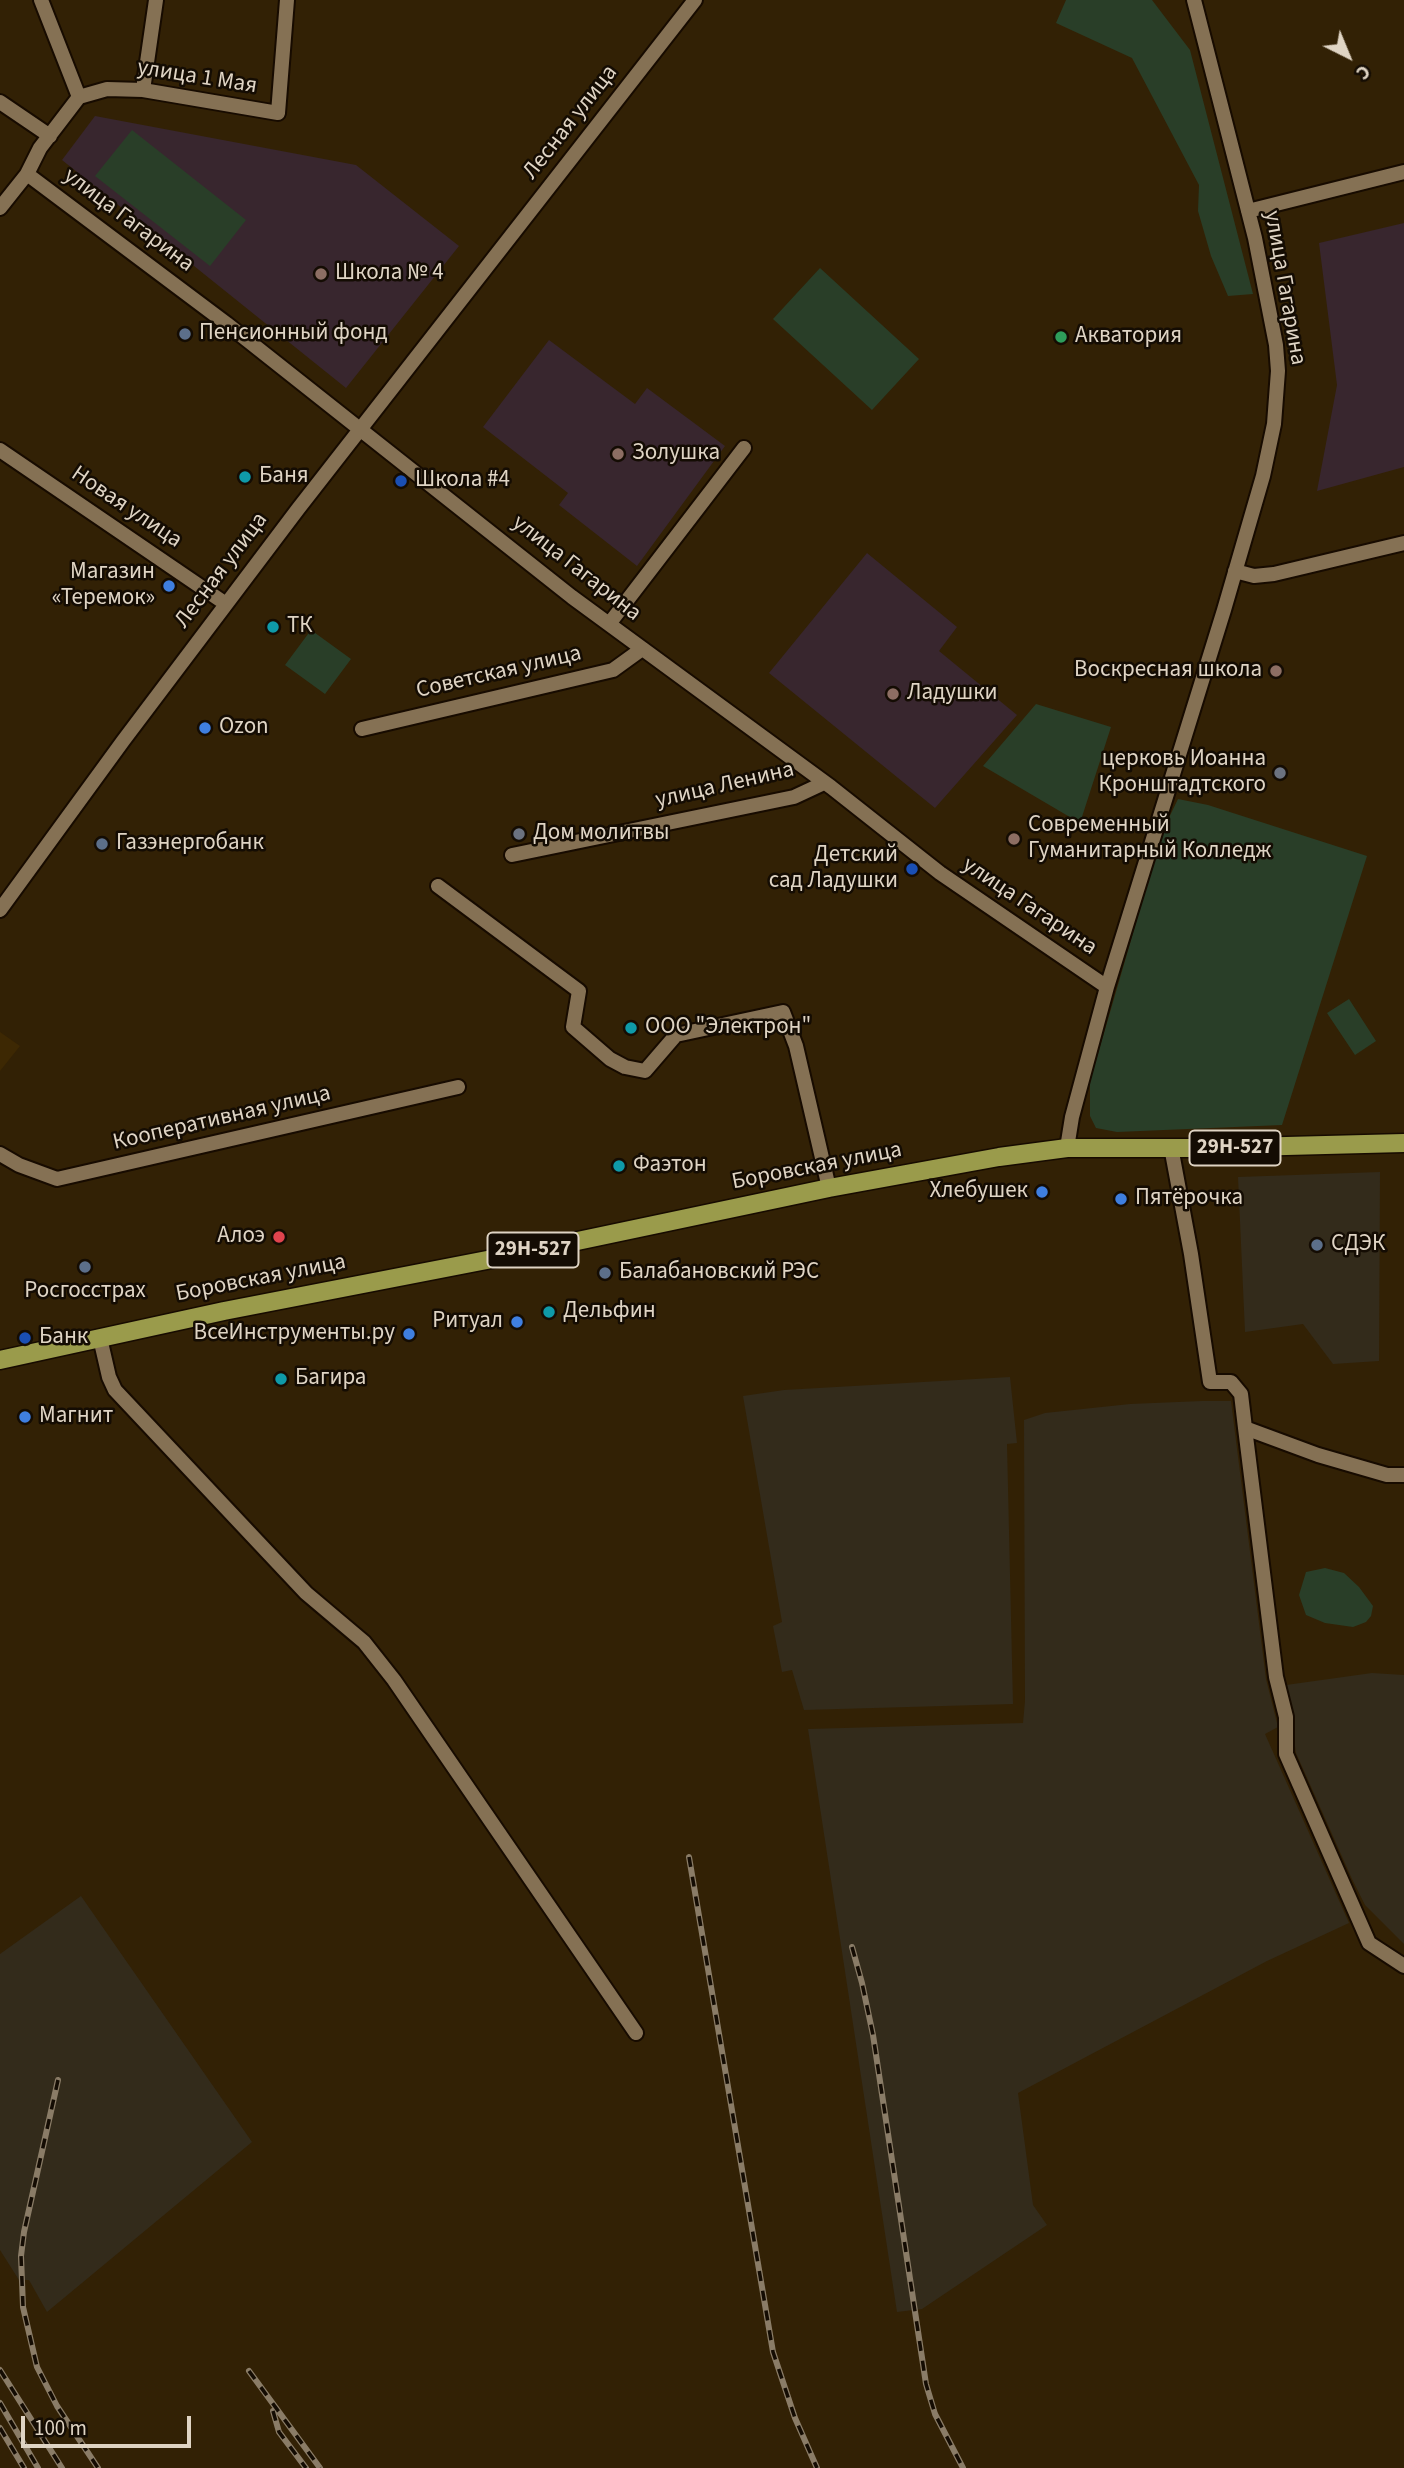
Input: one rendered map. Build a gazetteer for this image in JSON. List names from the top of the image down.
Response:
{
  "streets": {
    "main road": ["29Н-527", "Боровская улица"],
    "street": [
      "улица 1 Мая",
      "Лесная улица",
      "улица Гагарина",
      "Новая улица",
      "Советская улица",
      "улица Ленина",
      "Кооперативная улица"
    ]
  },
  "crossings": [
    ["Лесная улица", "улица Гагарина"],
    ["Лесная улица", "Новая улица"],
    ["улица Гагарина", "Советская улица"],
    ["улица Гагарина", "улица Ленина"],
    ["улица Гагарина", "Боровская улица"]
  ],
  "places": [
    "Школа № 4",
    "Пенсионный фонд",
    "Акватория",
    "Золушка",
    "Баня",
    "Школа #4",
    "Магазин «Теремок»",
    "ТК",
    "Воскресная школа",
    "Ладушки",
    "Ozon",
    "церковь Иоанна Кронштадтского",
    "Дом молитвы",
    "Современный Гуманитарный Колледж",
    "Газэнергобанк",
    "Детский сад Ладушки",
    "ООО \"Электрон\"",
    "Фаэтон",
    "Хлебушек",
    "Пятёрочка",
    "Алоэ",
    "СДЭК",
    "Росгосстрах",
    "Балабановский РЭС",
    "Дельфин",
    "Ритуал",
    "ВсеИнструменты.ру",
    "Банк",
    "Багира",
    "Магнит"
  ],
  "scale_bar": "100 m",
  "north": "bottom right"
}
